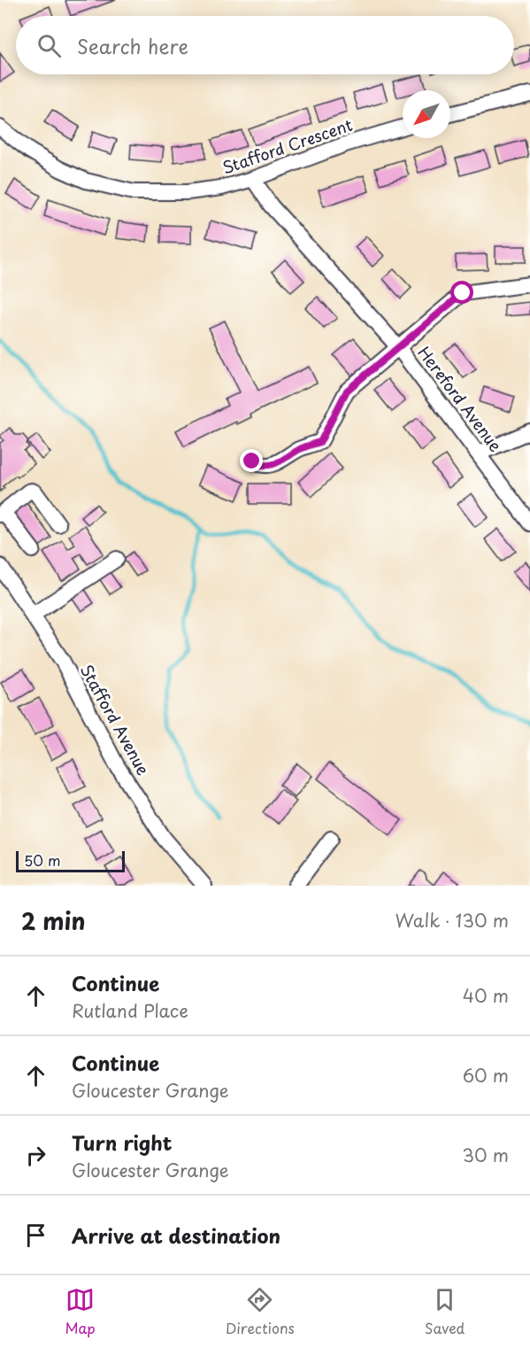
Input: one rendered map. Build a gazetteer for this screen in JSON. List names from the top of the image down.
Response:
{
  "streets": {
    "street": ["Stafford Crescent", "Hereford Avenue", "Stafford Avenue"]
  },
  "crossings": [
    ["Stafford Crescent", "Hereford Avenue"]
  ],
  "scale_bar": "50 m",
  "north": "bottom left",
  "page": {
    "search": "Search here",
    "scale": "50 m",
    "heading": ["2 min", "Walk · 130 m"],
    "list": [
      ["Continue", "Rutland Place", "40 m"],
      ["Continue", "Gloucester Grange", "60 m"],
      ["Turn right", "Gloucester Grange", "30 m"],
      "Arrive at destination"
    ],
    "nav": ["Map", "Directions", "Saved"]
  }
}
